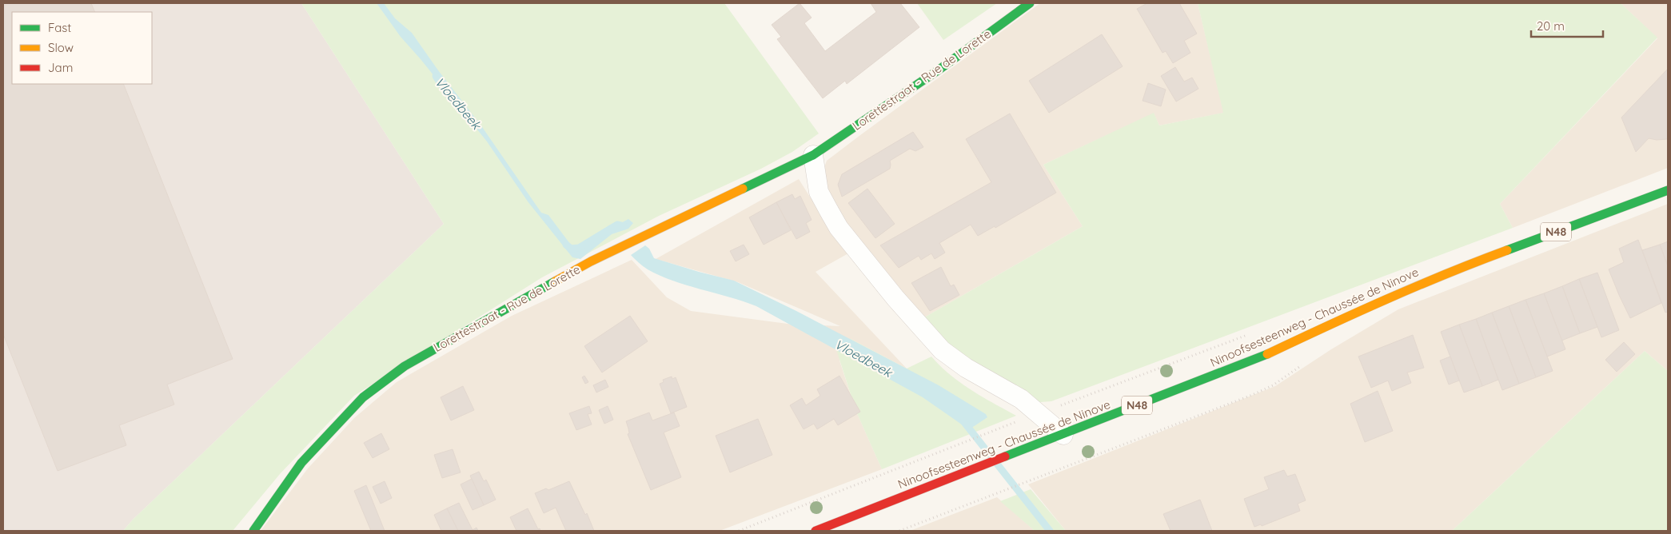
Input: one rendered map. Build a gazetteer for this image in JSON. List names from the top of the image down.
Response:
{
  "streets": {
    "street": ["Lorettestraat - Rue de Lorette", "N48", "Ninoofsesteenweg - Chaussée de Ninove"]
  },
  "water": ["Vloedbeek"],
  "legend": ["Fast", "Slow", "Jam"],
  "scale_bar": "20 m"
}
